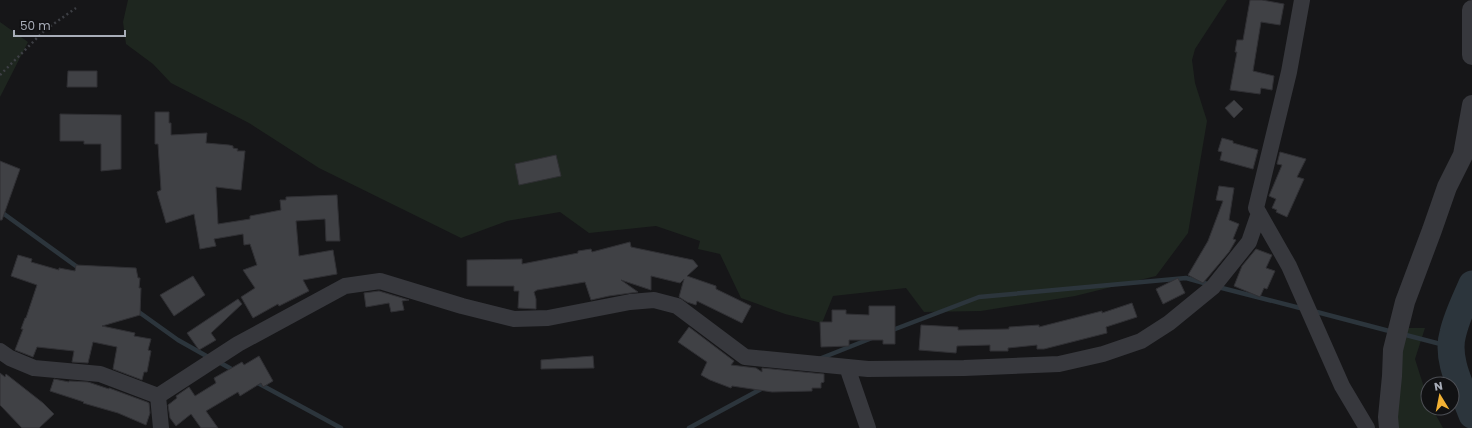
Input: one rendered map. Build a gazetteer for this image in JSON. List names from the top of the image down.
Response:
{
  "scale_bar": "50 m",
  "north": "top"
}
